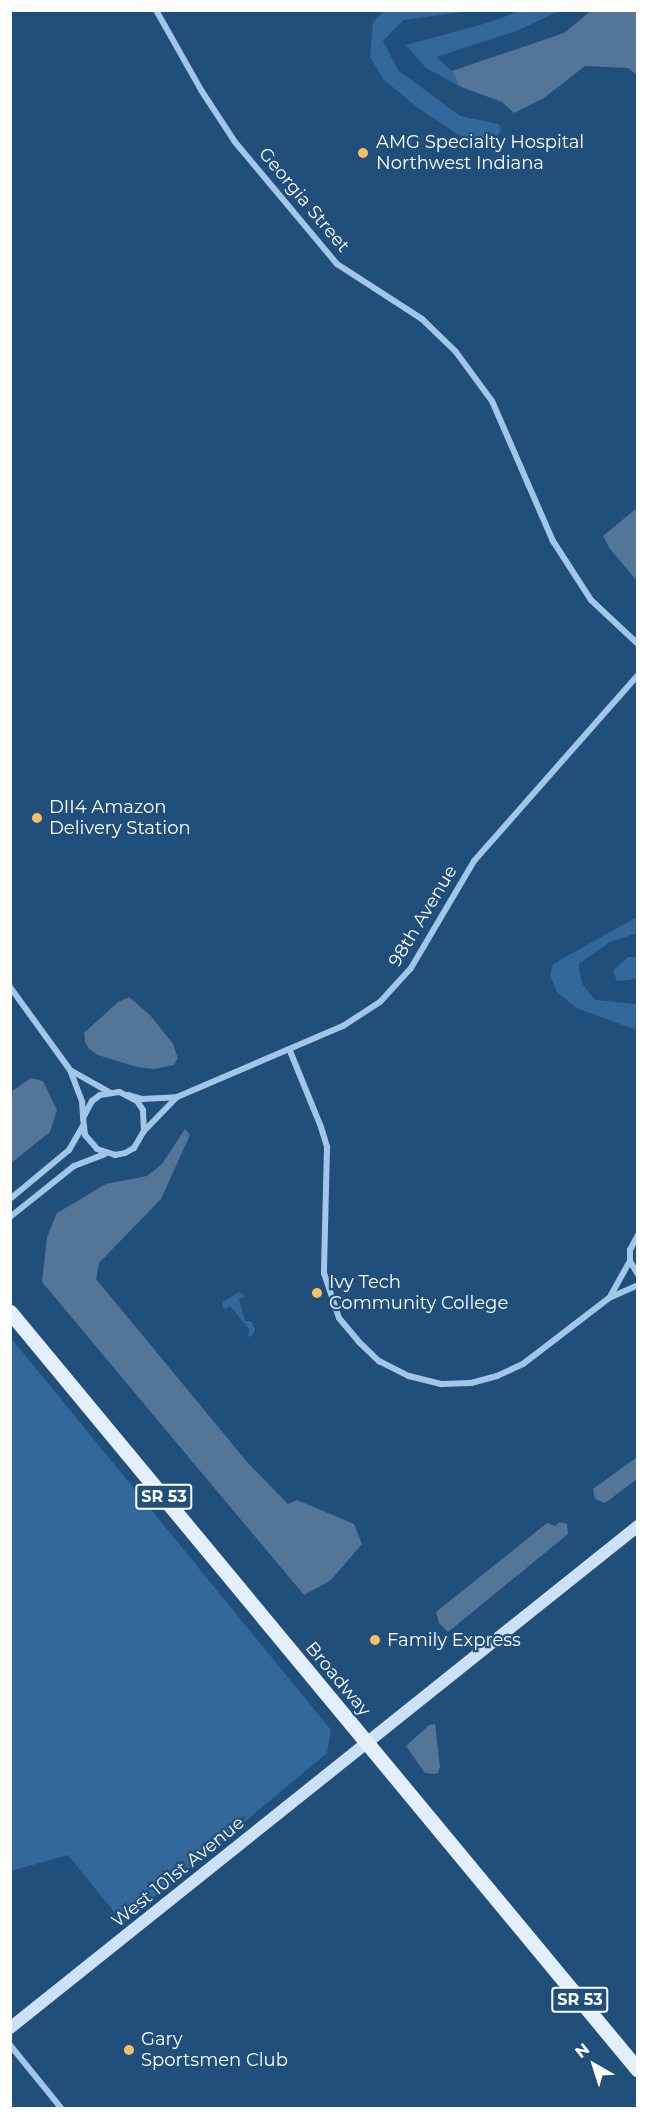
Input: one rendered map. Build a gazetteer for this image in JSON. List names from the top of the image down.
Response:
{
  "streets": {
    "main road": ["SR 53", "Broadway"],
    "street": ["Georgia Street", "98th Avenue", "West 101st Avenue"]
  },
  "crossings": [
    ["Broadway", "West 101st Avenue"]
  ],
  "places": [
    "AMG Specialty Hospital Northwest Indiana",
    "DII4 Amazon Delivery Station",
    "Ivy Tech Community College",
    "Family Express",
    "Gary Sportsmen Club"
  ],
  "north": "top left"
}
